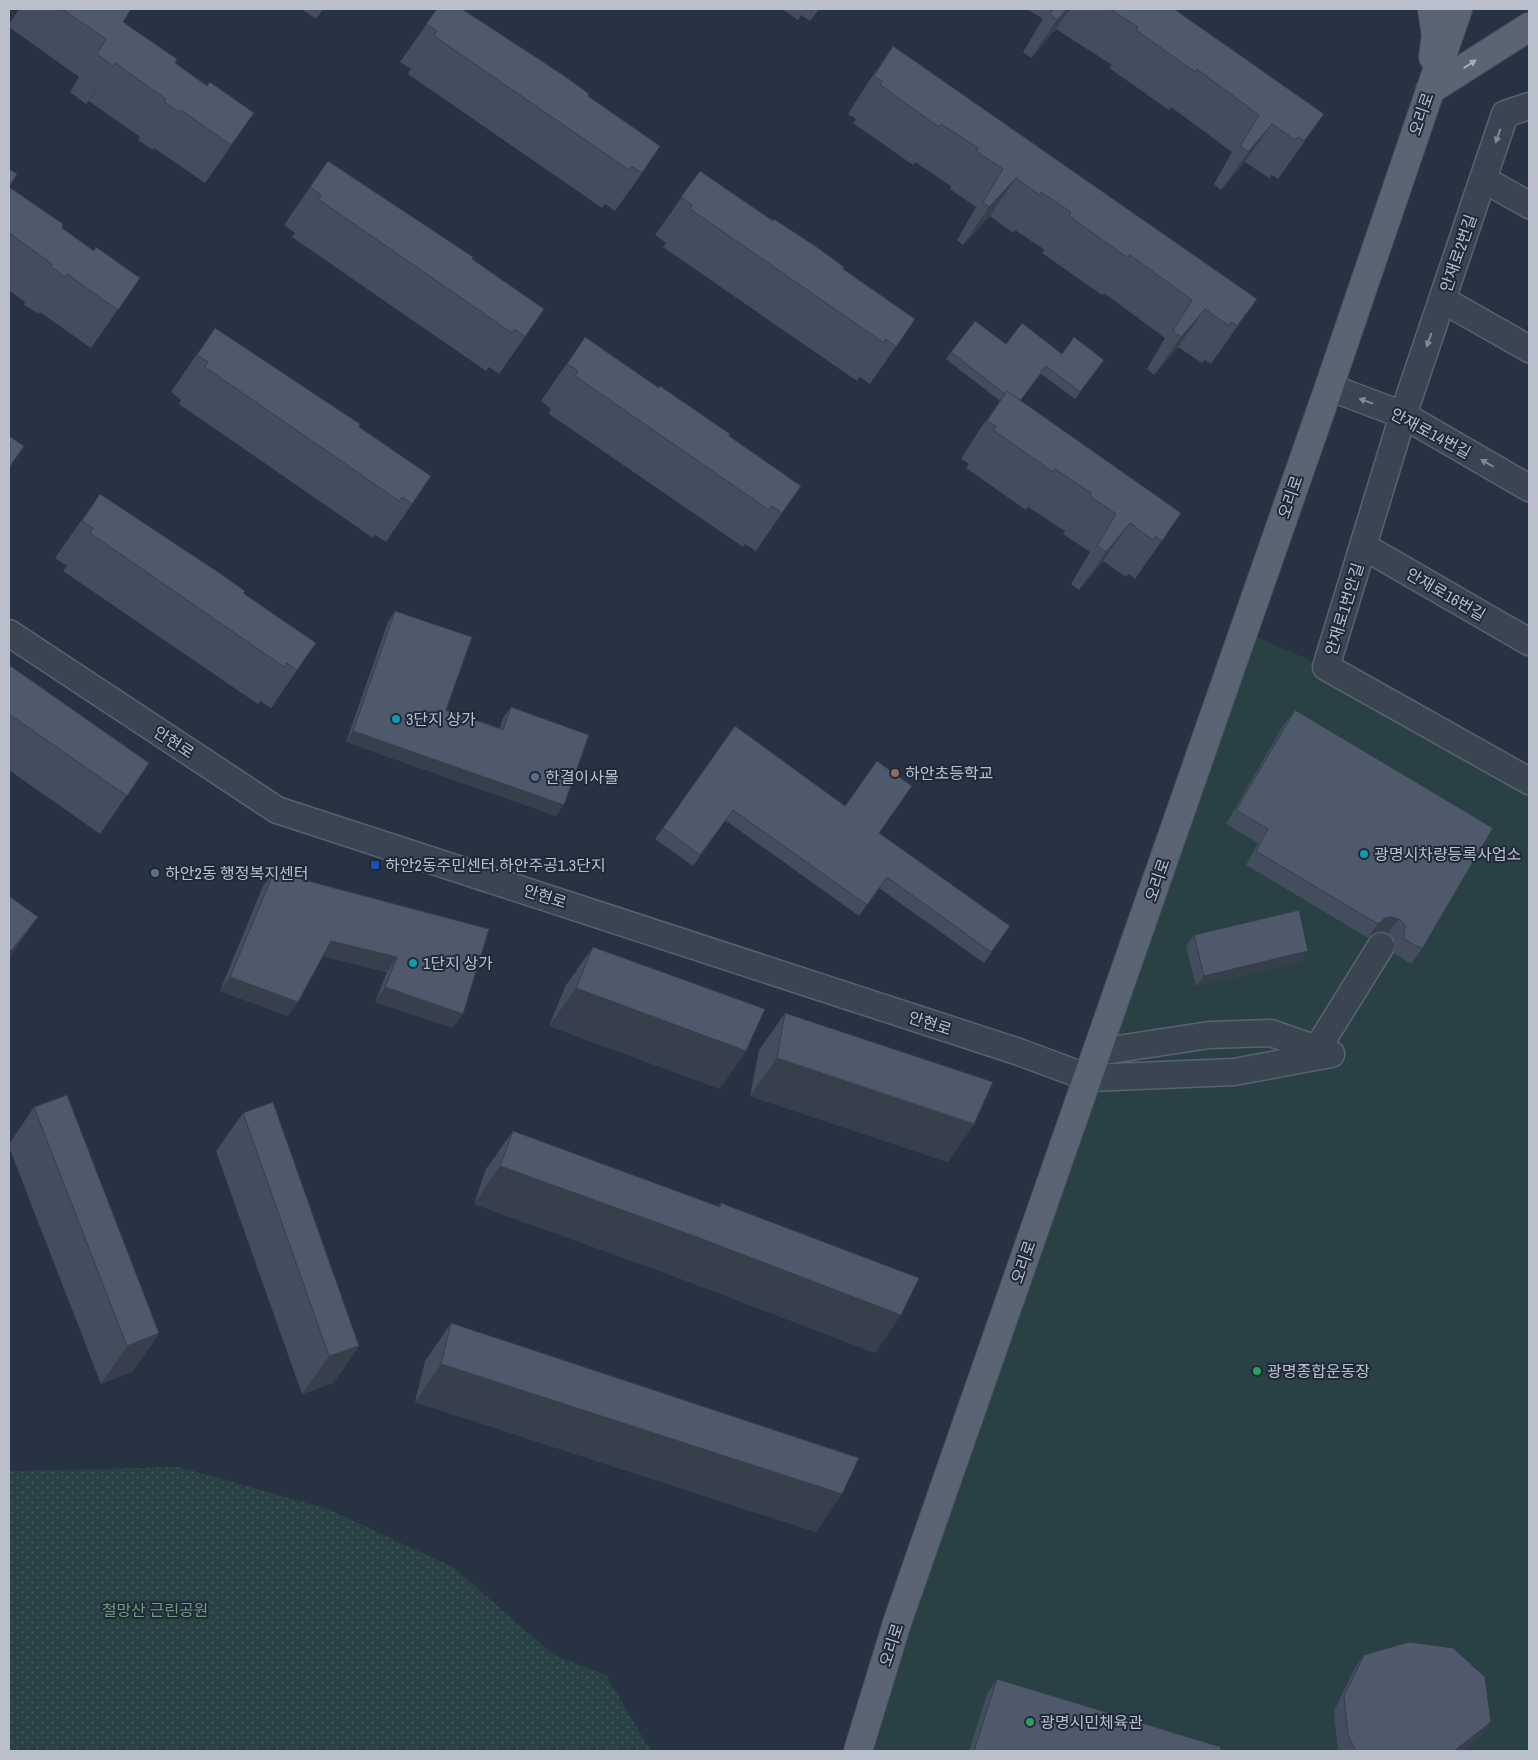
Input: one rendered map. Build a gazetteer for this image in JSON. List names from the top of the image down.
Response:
{
  "streets": {
    "main road": ["오리로"],
    "street": [
      "안재로2번길",
      "안재로14번길",
      "안재로16번길",
      "안재로1번안길",
      "안현로"
    ]
  },
  "crossings": [
    ["오리로", "안재로14번길"],
    ["오리로", "안현로"],
    ["안재로2번길", "안재로14번길"],
    ["안재로2번길", "안재로1번안길"],
    ["안재로14번길", "안재로1번안길"],
    ["안재로16번길", "안재로1번안길"]
  ],
  "one_way": ["안재로2번길"],
  "parks": ["철망산 근린공원"],
  "places": {
    "other": [
      "3단지 상가",
      "하안초등학교",
      "한결이사몰",
      "광명시차량등록사업소",
      "하안2동 행정복지센터",
      "1단지 상가",
      "광명종합운동장",
      "광명시민체육관"
    ],
    "transit": ["하안2동주민센터.하안주공1.3단지"]
  }
}
